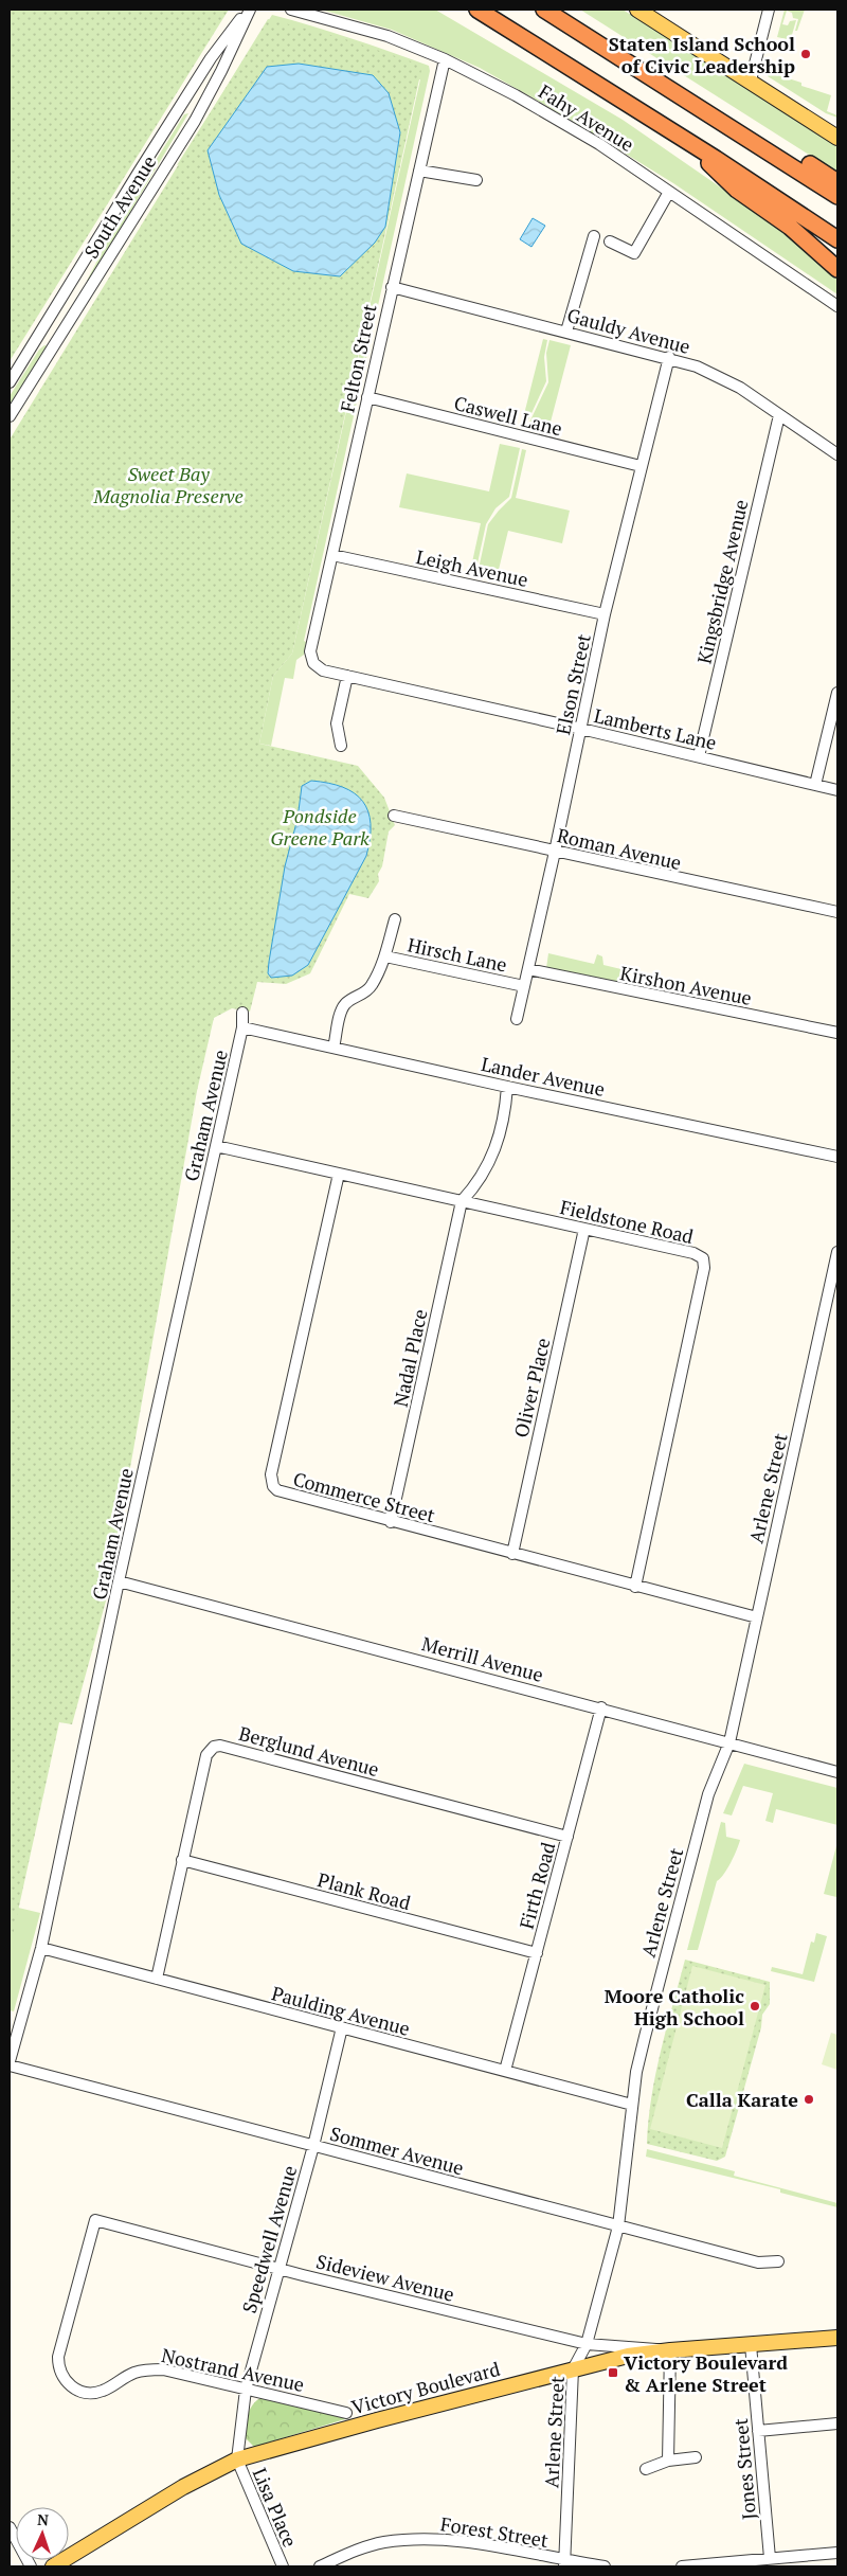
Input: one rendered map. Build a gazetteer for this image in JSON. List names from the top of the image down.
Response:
{
  "streets": {
    "main road": ["Victory Boulevard"],
    "street": [
      "Fahy Avenue",
      "South Avenue",
      "Gauldy Avenue",
      "Felton Street",
      "Caswell Lane",
      "Leigh Avenue",
      "Kingsbridge Avenue",
      "Elson Street",
      "Lamberts Lane",
      "Roman Avenue",
      "Hirsch Lane",
      "Kirshon Avenue",
      "Lander Avenue",
      "Graham Avenue",
      "Fieldstone Road",
      "Nadal Place",
      "Oliver Place",
      "Arlene Street",
      "Commerce Street",
      "Merrill Avenue",
      "Berglund Avenue",
      "Firth Road",
      "Plank Road",
      "Paulding Avenue",
      "Sommer Avenue",
      "Speedwell Avenue",
      "Sideview Avenue",
      "Nostrand Avenue",
      "Jones Street",
      "Lisa Place",
      "Forest Street"
    ]
  },
  "crossings": [
    ["Fahy Avenue", "Felton Street"],
    ["Gauldy Avenue", "Felton Street"],
    ["Gauldy Avenue", "Kingsbridge Avenue"],
    ["Gauldy Avenue", "Elson Street"],
    ["Felton Street", "Caswell Lane"],
    ["Felton Street", "Leigh Avenue"],
    ["Felton Street", "Lamberts Lane"],
    ["Caswell Lane", "Elson Street"],
    ["Leigh Avenue", "Elson Street"],
    ["Kingsbridge Avenue", "Lamberts Lane"],
    ["Elson Street", "Lamberts Lane"],
    ["Elson Street", "Roman Avenue"],
    ["Elson Street", "Hirsch Lane"],
    ["Elson Street", "Kirshon Avenue"],
    ["Hirsch Lane", "Lander Avenue"],
    ["Lander Avenue", "Graham Avenue"],
    ["Graham Avenue", "Fieldstone Road"],
    ["Graham Avenue", "Merrill Avenue"],
    ["Graham Avenue", "Paulding Avenue"],
    ["Fieldstone Road", "Nadal Place"],
    ["Fieldstone Road", "Oliver Place"],
    ["Fieldstone Road", "Commerce Street"],
    ["Nadal Place", "Commerce Street"],
    ["Oliver Place", "Commerce Street"],
    ["Arlene Street", "Commerce Street"],
    ["Arlene Street", "Merrill Avenue"],
    ["Arlene Street", "Paulding Avenue"],
    ["Arlene Street", "Sommer Avenue"],
    ["Arlene Street", "Sideview Avenue"],
    ["Arlene Street", "Victory Boulevard"],
    ["Arlene Street", "Forest Street"],
    ["Merrill Avenue", "Firth Road"],
    ["Berglund Avenue", "Firth Road"],
    ["Berglund Avenue", "Plank Road"],
    ["Berglund Avenue", "Paulding Avenue"],
    ["Firth Road", "Plank Road"],
    ["Firth Road", "Paulding Avenue"],
    ["Paulding Avenue", "Speedwell Avenue"],
    ["Sommer Avenue", "Speedwell Avenue"],
    ["Speedwell Avenue", "Sideview Avenue"],
    ["Speedwell Avenue", "Nostrand Avenue"],
    ["Speedwell Avenue", "Victory Boulevard"],
    ["Speedwell Avenue", "Lisa Place"],
    ["Sideview Avenue", "Nostrand Avenue"],
    ["Sideview Avenue", "Victory Boulevard"],
    ["Victory Boulevard", "Jones Street"],
    ["Victory Boulevard", "Lisa Place"]
  ],
  "parks": ["Sweet Bay Magnolia Preserve", "Pondside Greene Park"],
  "places": {
    "other": ["Staten Island School of Civic Leadership", "Moore Catholic High School", "Calla Karate"],
    "transit": ["Victory Boulevard & Arlene Street"]
  },
  "north": "top"
}
